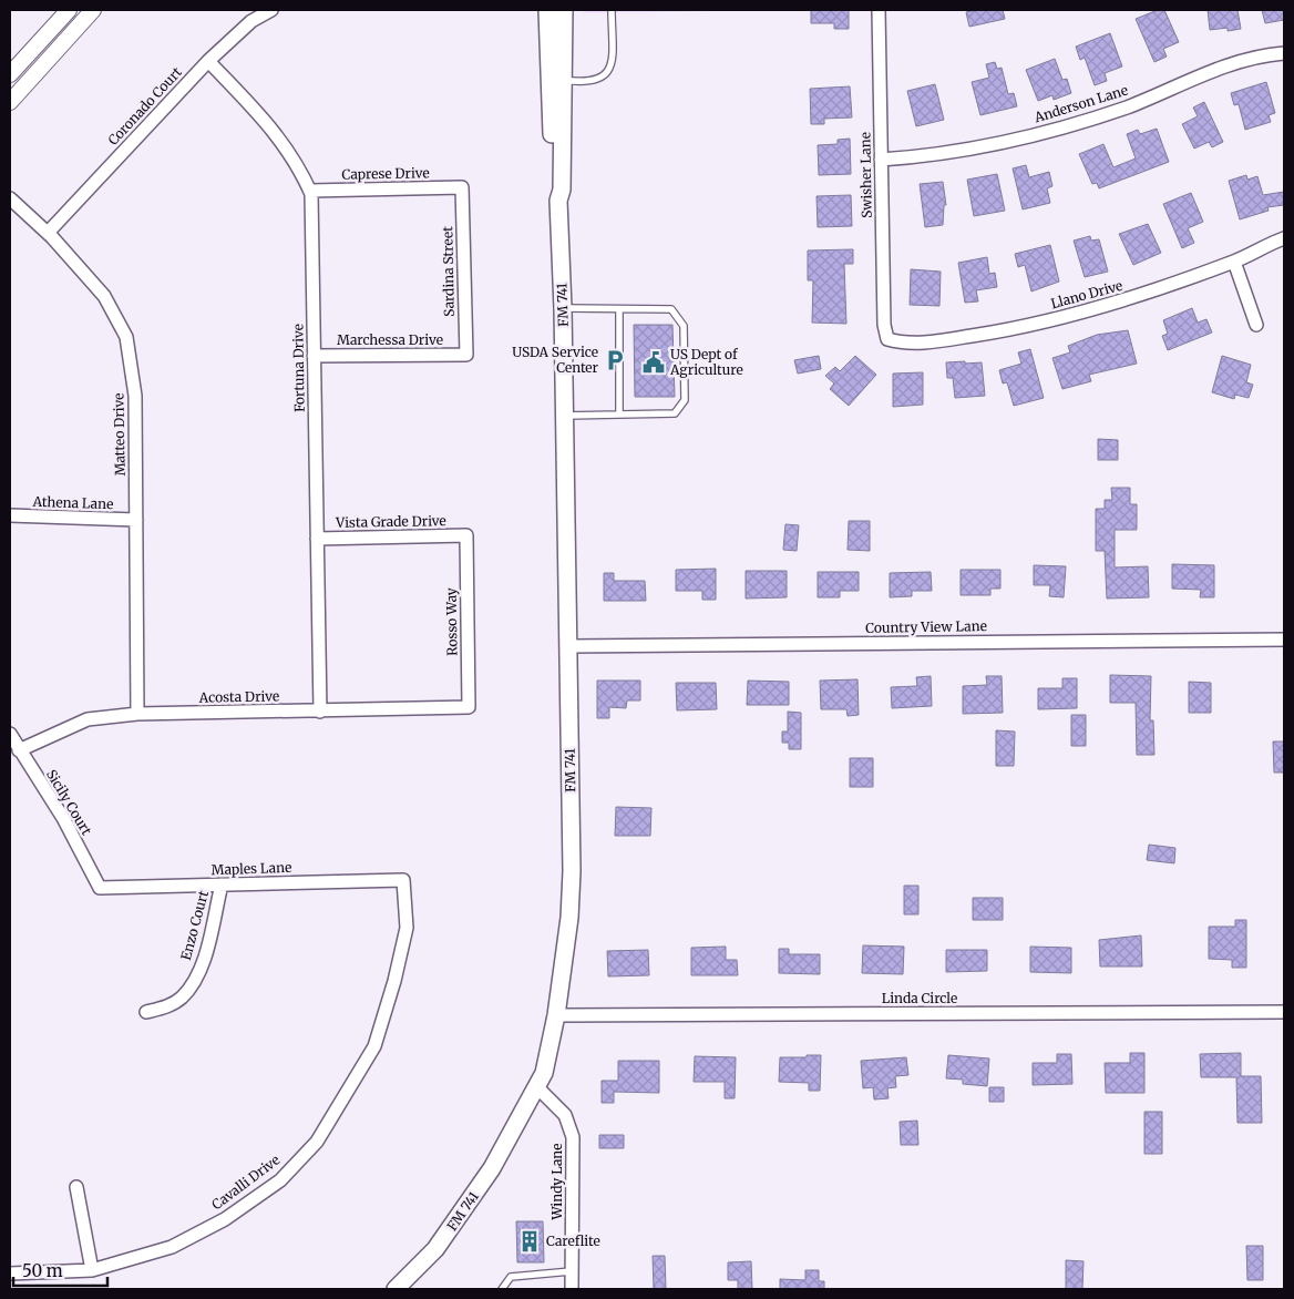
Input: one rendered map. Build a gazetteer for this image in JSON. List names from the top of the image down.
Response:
{
  "streets": {
    "main road": ["FM 741"],
    "street": [
      "Anderson Lane",
      "Coronado Court",
      "Caprese Drive",
      "Swisher Lane",
      "Sardina Street",
      "Llano Drive",
      "Marchessa Drive",
      "Fortuna Drive",
      "Matteo Drive",
      "Athena Lane",
      "Vista Grade Drive",
      "Rosso Way",
      "Country View Lane",
      "Acosta Drive",
      "Sicily Court",
      "Maples Lane",
      "Enzo Court",
      "Linda Circle",
      "Windy Lane",
      "Cavalli Drive"
    ]
  },
  "crossings": [
    ["Anderson Lane", "Swisher Lane"],
    ["Coronado Court", "Fortuna Drive"],
    ["Coronado Court", "Matteo Drive"],
    ["Caprese Drive", "Sardina Street"],
    ["Caprese Drive", "Fortuna Drive"],
    ["Swisher Lane", "Llano Drive"],
    ["Sardina Street", "Marchessa Drive"],
    ["FM 741", "Country View Lane"],
    ["FM 741", "Linda Circle"],
    ["FM 741", "Windy Lane"],
    ["Marchessa Drive", "Fortuna Drive"],
    ["Fortuna Drive", "Vista Grade Drive"],
    ["Fortuna Drive", "Acosta Drive"],
    ["Matteo Drive", "Athena Lane"],
    ["Matteo Drive", "Acosta Drive"],
    ["Vista Grade Drive", "Rosso Way"],
    ["Rosso Way", "Acosta Drive"],
    ["Acosta Drive", "Sicily Court"],
    ["Sicily Court", "Maples Lane"],
    ["Maples Lane", "Enzo Court"],
    ["Maples Lane", "Cavalli Drive"]
  ],
  "places": {
    "parking": ["USDA Service Center"],
    "public building": ["US Dept of Agriculture"],
    "building": ["Careflite"]
  },
  "scale_bar": "50 m"
}
